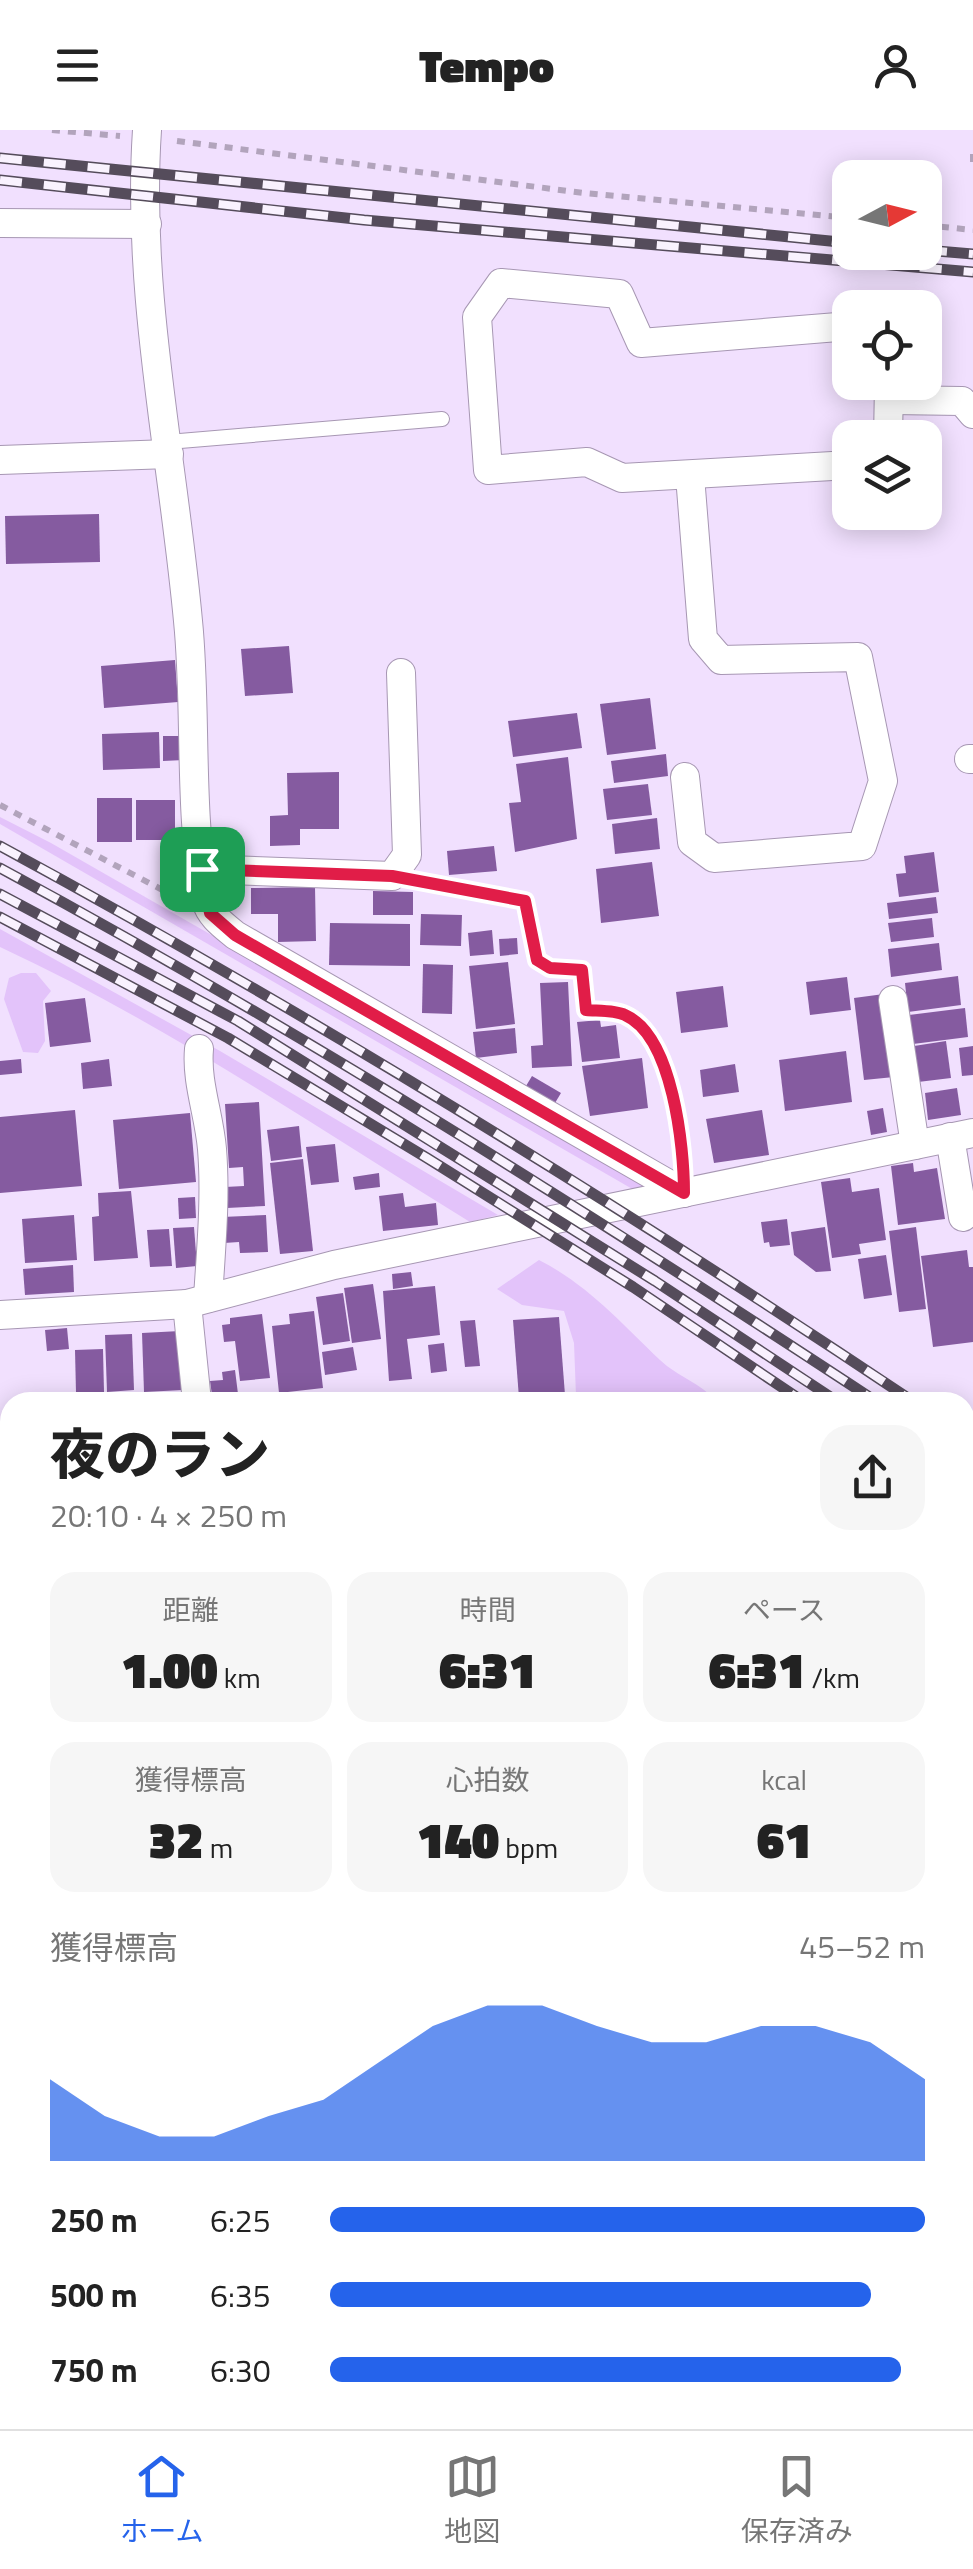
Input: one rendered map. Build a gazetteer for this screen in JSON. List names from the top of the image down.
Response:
{
  "north": "right",
  "page": {
    "header": "Tempo",
    "heading": ["夜のラン", "20:10 · 4 × 250 m"],
    "stats": [
      ["距離", "1.00 km"],
      ["時間", "6:31"],
      ["ペース", "6:31 /km"],
      ["獲得標高", "32 m"],
      ["心拍数", "140 bpm"],
      ["kcal", "61"]
    ],
    "chart": ["獲得標高", "45–52 m"],
    "list": [
      {
        "name": "250 m",
        "note": "6:25"
      },
      {
        "name": "500 m",
        "note": "6:35"
      },
      {
        "name": "750 m",
        "note": "6:30"
      }
    ],
    "tabs": ["ホーム", "地図", "保存済み"]
  }
}
